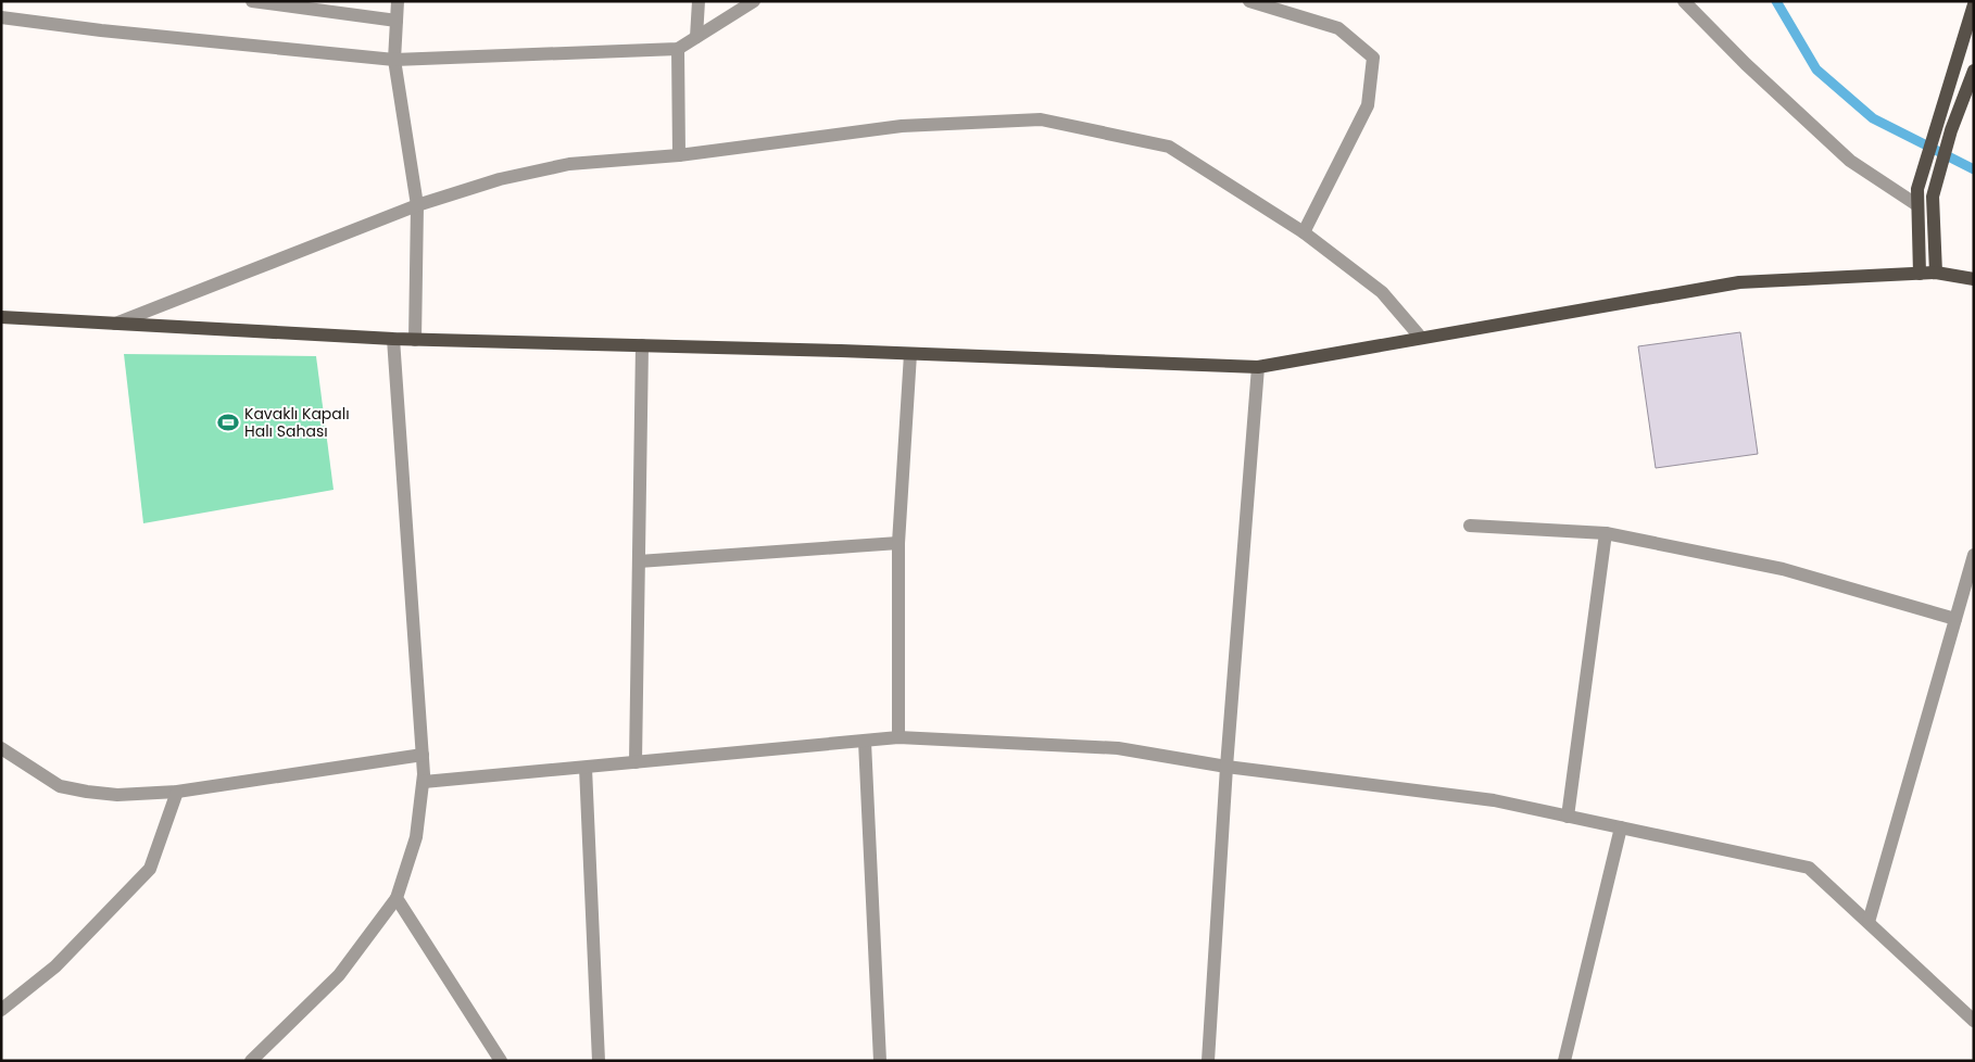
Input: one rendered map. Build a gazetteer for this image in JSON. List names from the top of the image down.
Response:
{
  "places": {
    "sports": ["Kavaklı Kapalı Halı Sahası"]
  }
}
